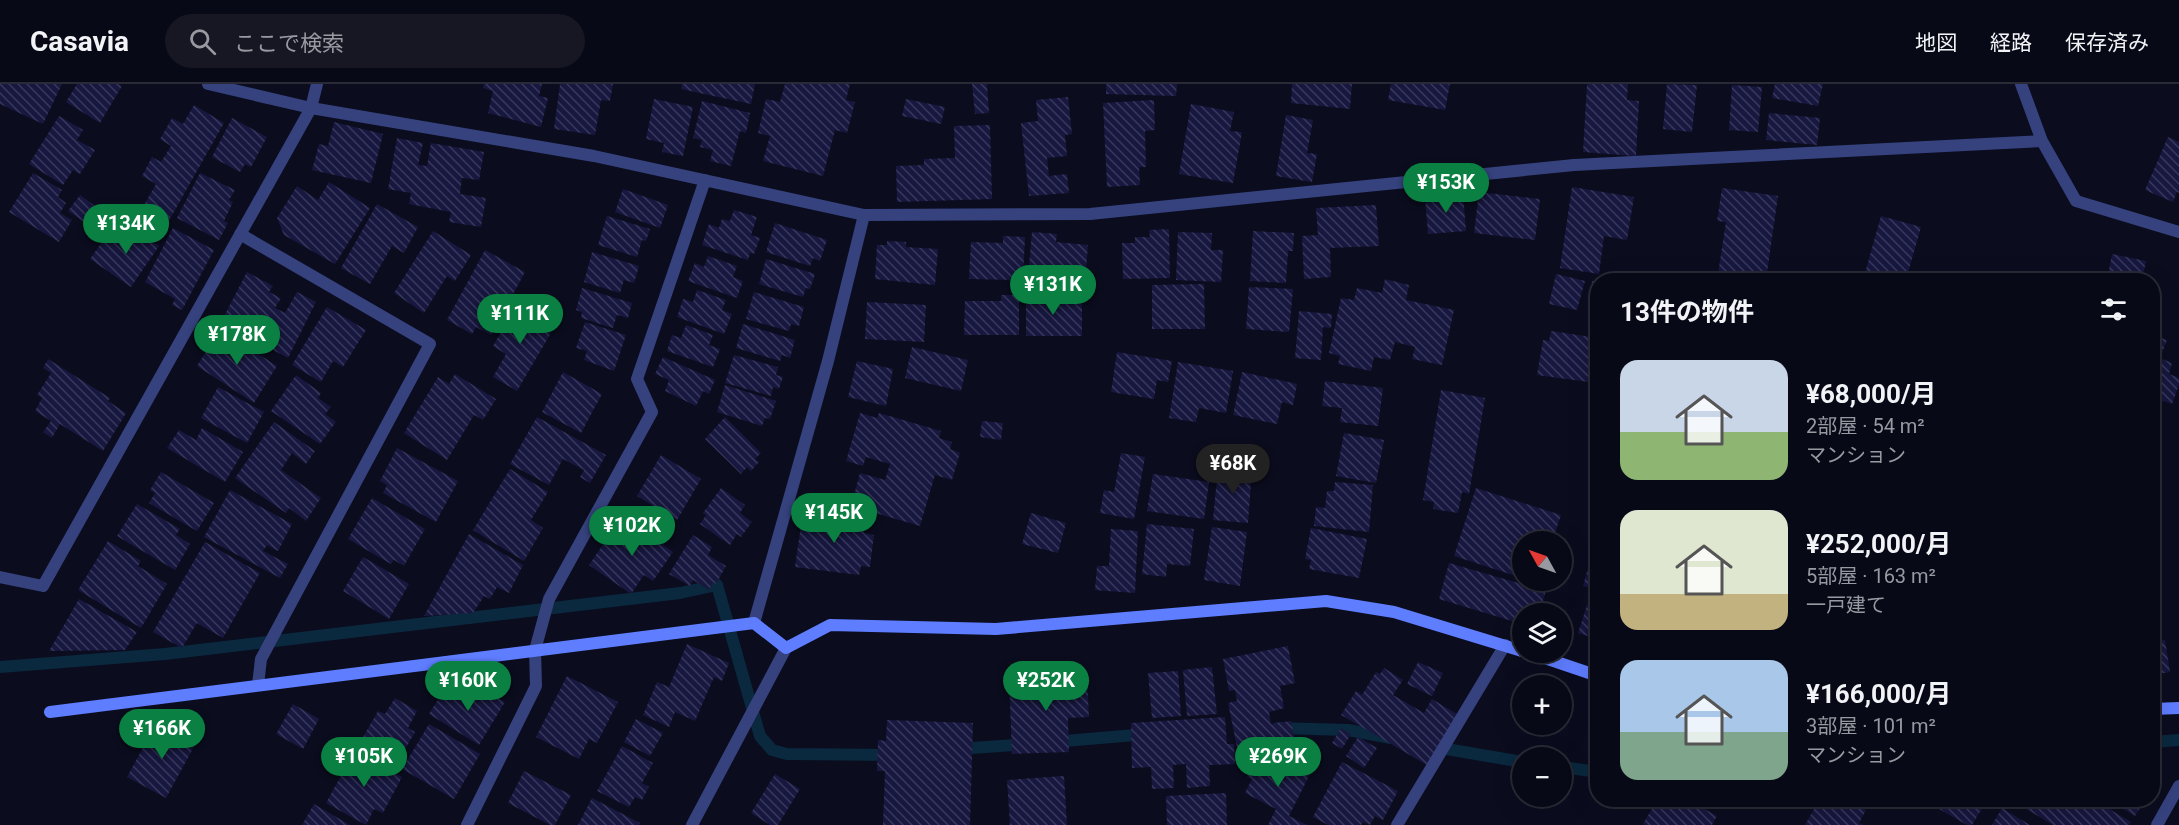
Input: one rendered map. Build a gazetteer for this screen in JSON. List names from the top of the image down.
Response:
{
  "north": "top left",
  "page": {
    "header": "Casavia",
    "search": "ここで検索",
    "nav": ["地図", "経路", "保存済み"],
    "price": [
      "¥153K",
      "¥134K",
      "¥131K",
      "¥111K",
      "¥178K",
      "¥68K",
      "¥145K",
      "¥102K",
      "¥160K",
      "¥252K",
      "¥166K",
      "¥105K",
      "¥269K"
    ],
    "heading": "13件の物件",
    "list": [
      {
        "name": "¥68,000/月",
        "note": "2部屋 · 54 m² · マンション"
      },
      {
        "name": "¥252,000/月",
        "note": "5部屋 · 163 m² · 一戸建て"
      },
      {
        "name": "¥166,000/月",
        "note": "3部屋 · 101 m² · マンション"
      }
    ],
    "map_buttons": ["+", "−"]
  }
}
